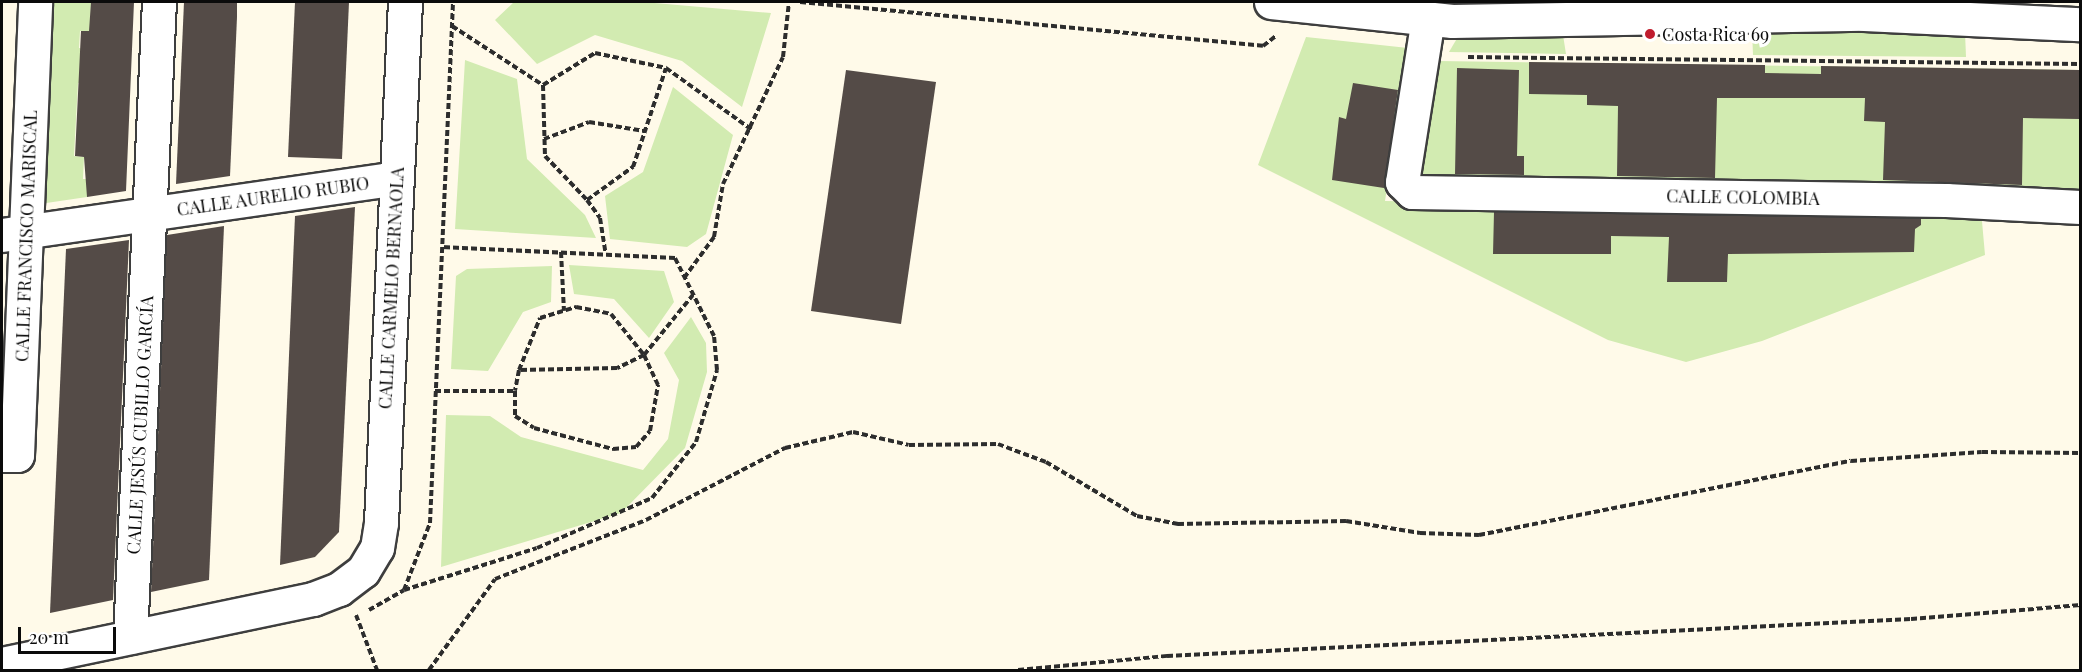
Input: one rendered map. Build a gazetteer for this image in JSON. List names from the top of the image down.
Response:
{
  "streets": {
    "street": [
      "CALLE AURELIO RUBIO",
      "CALLE COLOMBIA",
      "CALLE FRANCISCO MARISCAL",
      "CALLE CARMELO BERNAOLA",
      "CALLE JESÚS CUBILLO GARCÍA"
    ]
  },
  "crossings": [
    ["CALLE AURELIO RUBIO", "CALLE FRANCISCO MARISCAL"],
    ["CALLE AURELIO RUBIO", "CALLE CARMELO BERNAOLA"],
    ["CALLE AURELIO RUBIO", "CALLE JESÚS CUBILLO GARCÍA"]
  ],
  "places": ["Costa Rica 69"],
  "scale_bar": "20 m"
}
